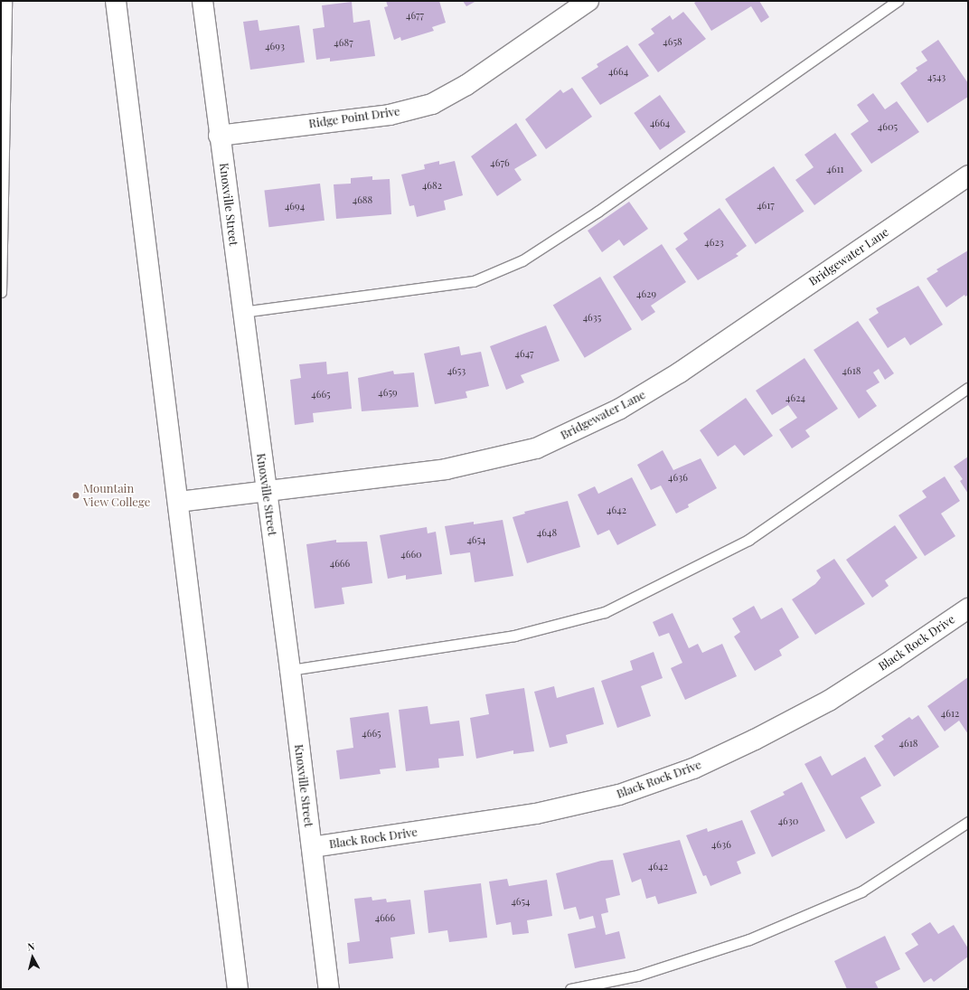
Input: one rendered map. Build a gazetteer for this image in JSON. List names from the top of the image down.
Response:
{
  "streets": {
    "street": [
      "Ridge Point Drive",
      "Knoxville Street",
      "Bridgewater Lane",
      "Black Rock Drive"
    ]
  },
  "crossings": [
    ["Ridge Point Drive", "Knoxville Street"],
    ["Knoxville Street", "Bridgewater Lane"],
    ["Knoxville Street", "Black Rock Drive"]
  ],
  "places": ["Mountain View College"],
  "house_numbers": [
    "4677",
    "4658",
    "4687",
    "4693",
    "4664",
    "4543",
    "4664",
    "4605",
    "4676",
    "4611",
    "4682",
    "4688",
    "4617",
    "4694",
    "4623",
    "4629",
    "4635",
    "4647",
    "4653",
    "4618",
    "4659",
    "4665",
    "4624",
    "4636",
    "4642",
    "4648",
    "4654",
    "4660",
    "4666",
    "4612",
    "4665",
    "4618",
    "4630",
    "4636",
    "4642",
    "4654",
    "4666"
  ],
  "north": "top"
}
